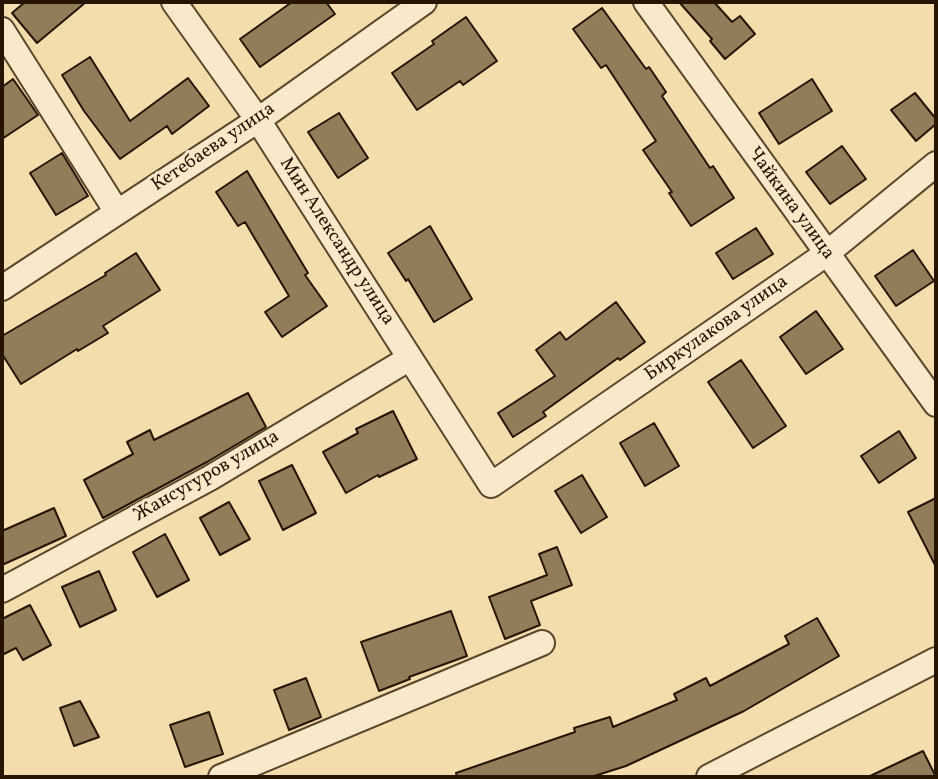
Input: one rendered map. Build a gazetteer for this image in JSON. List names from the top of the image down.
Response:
{
  "streets": {
    "street": [
      "Кетебаева улица",
      "Чайкина улица",
      "Мин Александр улица",
      "Биркулакова улица",
      "Жансугуров улица"
    ]
  },
  "crossings": [
    ["Кетебаева улица", "Мин Александр улица"],
    ["Чайкина улица", "Биркулакова улица"],
    ["Мин Александр улица", "Биркулакова улица"],
    ["Мин Александр улица", "Жансугуров улица"]
  ]
}
